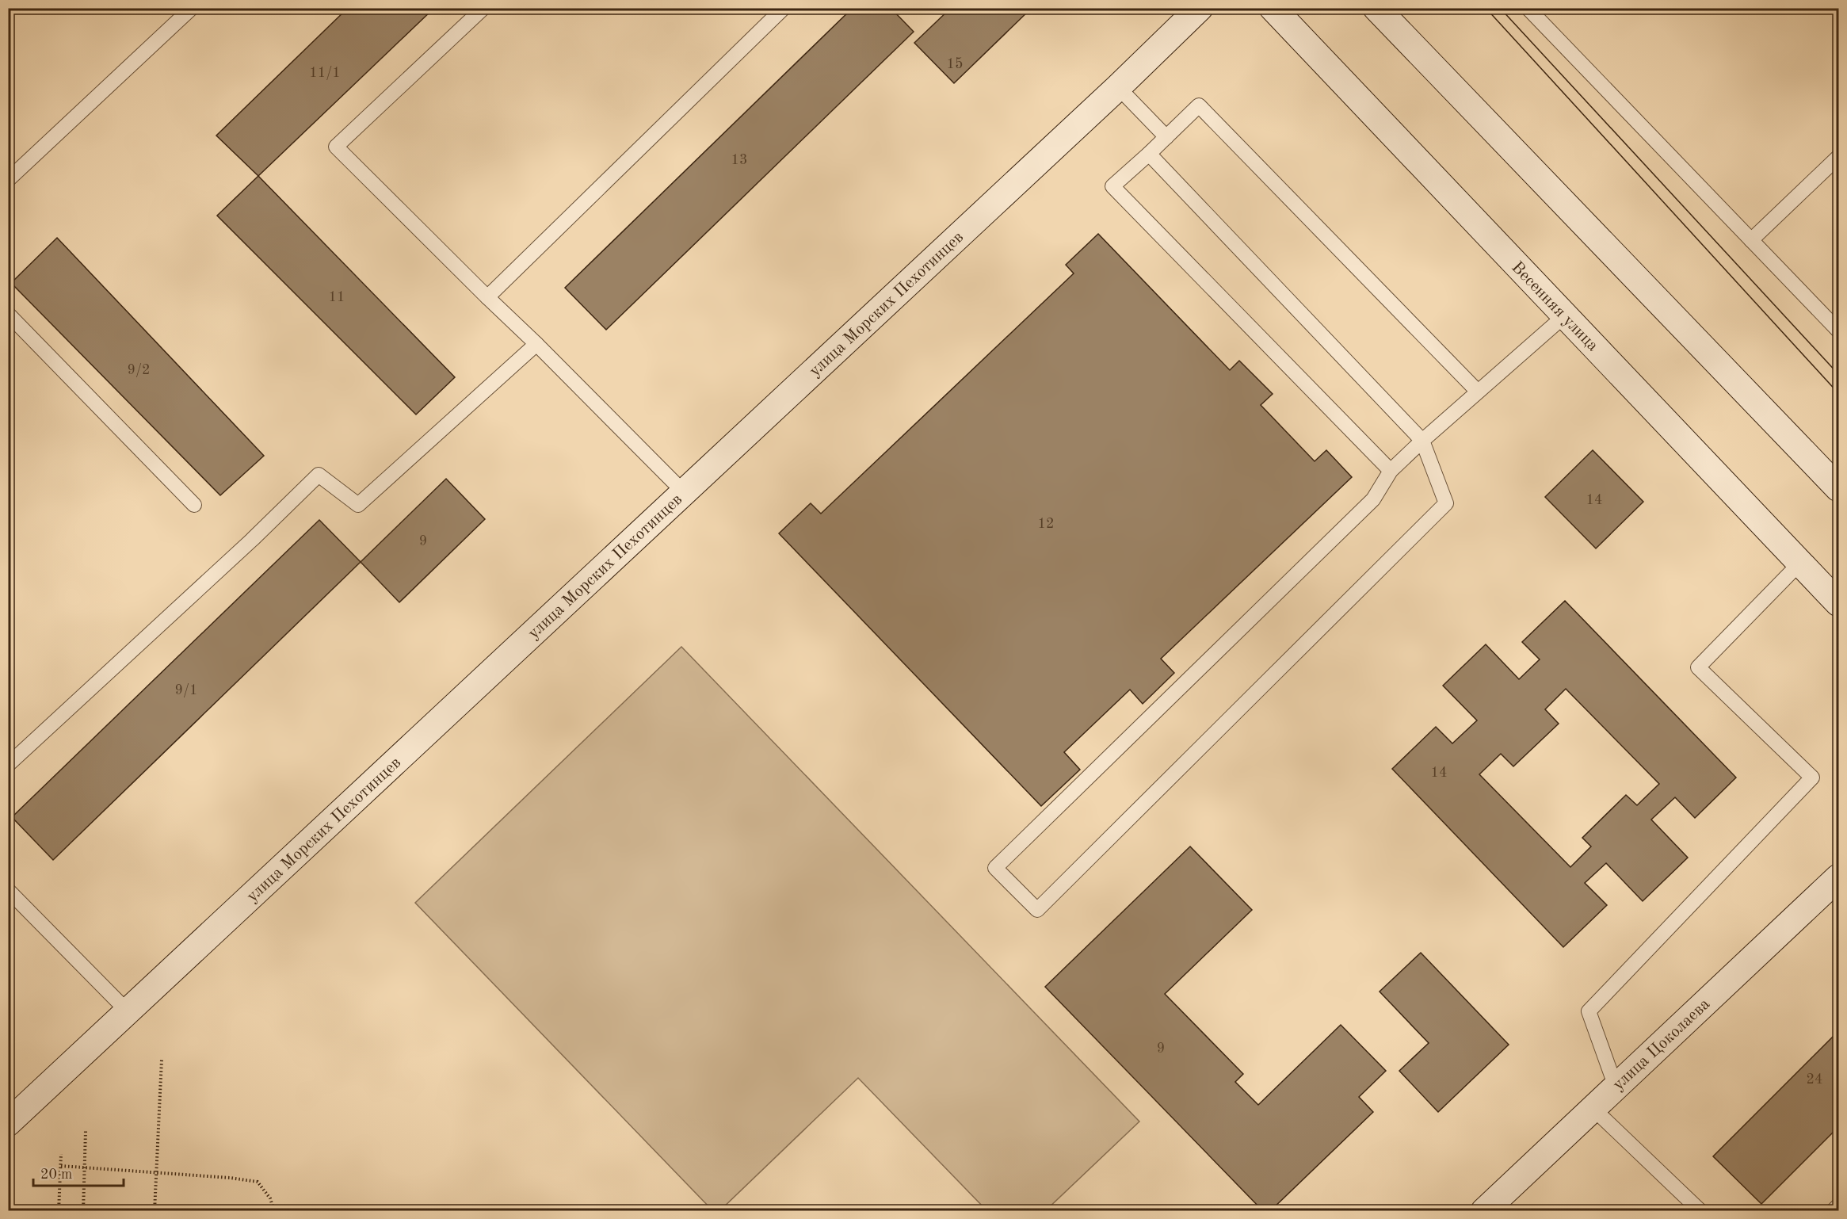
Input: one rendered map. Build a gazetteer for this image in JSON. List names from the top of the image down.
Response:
{
  "streets": {
    "street": ["улица Морских Пехотинцев", "Весенняя улица", "улица Цоколаева"]
  },
  "house_numbers": [
    "15",
    "11/1",
    "13",
    "11",
    "9/2",
    "14",
    "12",
    "9",
    "9/1",
    "14",
    "9",
    "24"
  ],
  "scale_bar": "20 m"
}
